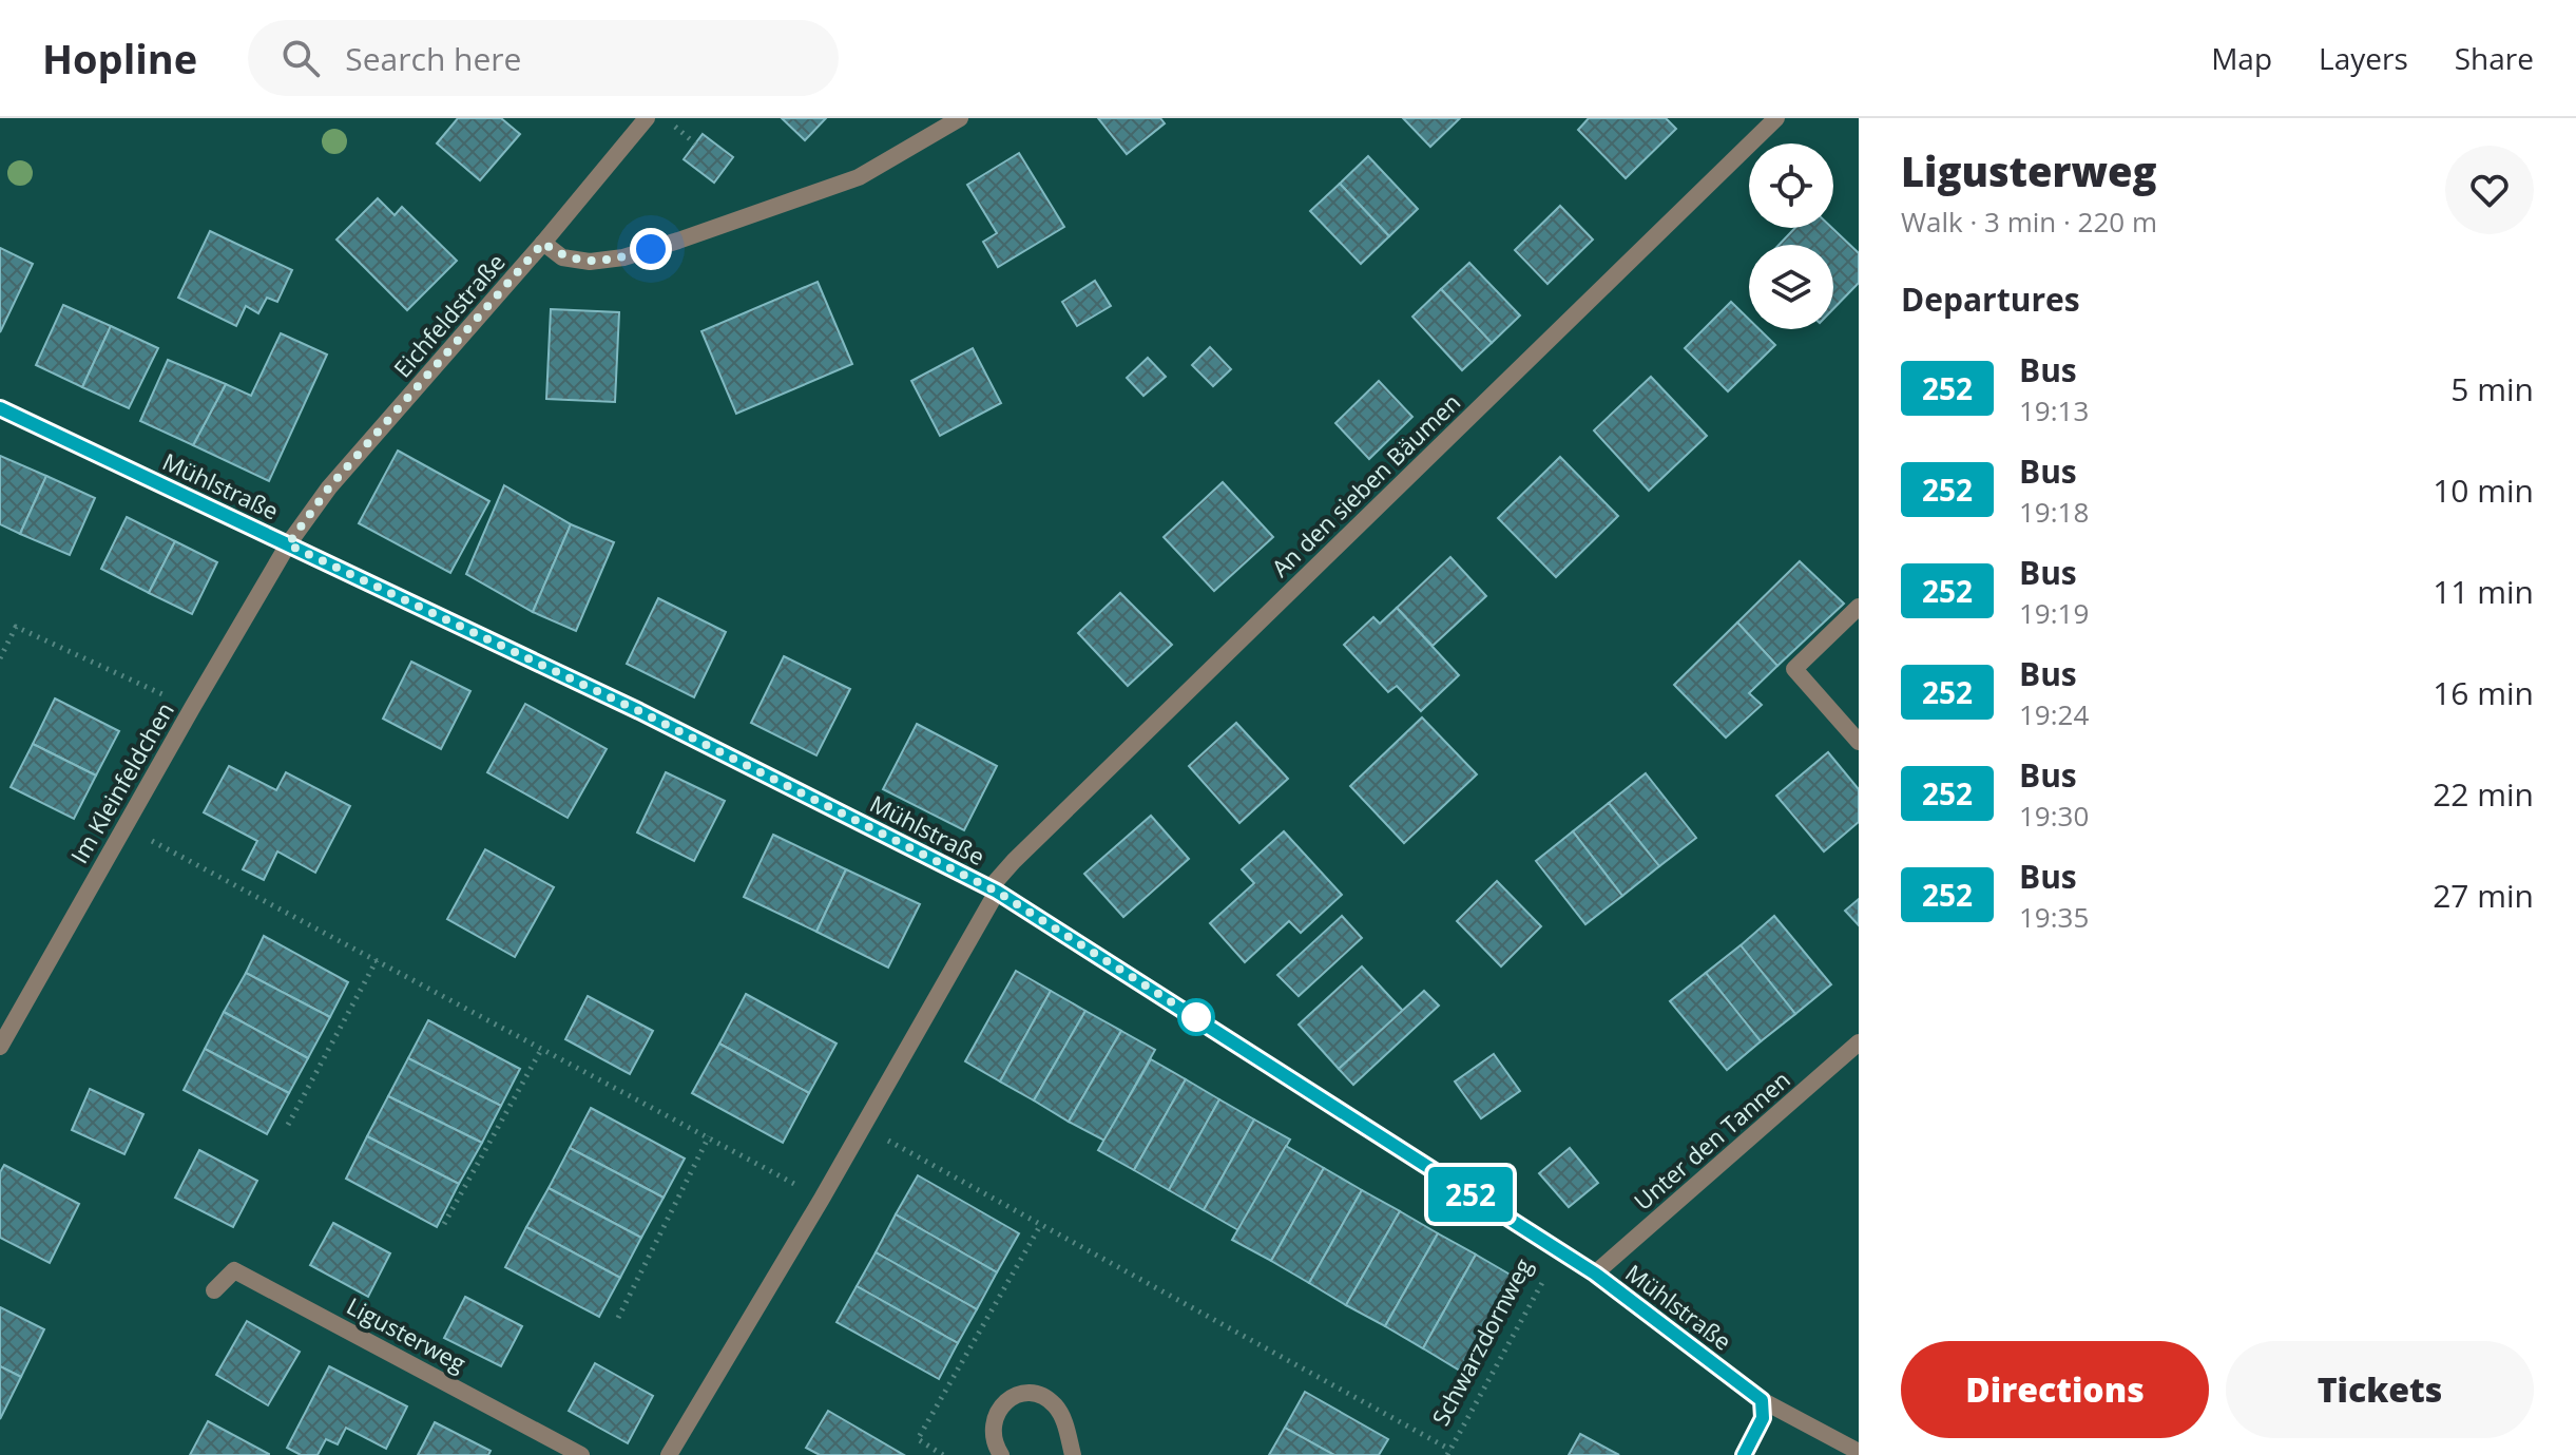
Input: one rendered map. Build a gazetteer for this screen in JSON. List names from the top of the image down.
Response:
{
  "streets": {
    "street": [
      "Eichfeldstraße",
      "An den sieben Bäumen",
      "Mühlstraße",
      "Im Kleinfeldchen",
      "Unter den Tannen",
      "Ligusterweg"
    ],
    "path": ["Schwarzdornweg"]
  },
  "crossings": [
    ["Eichfeldstraße", "Mühlstraße"],
    ["Eichfeldstraße", "Im Kleinfeldchen"],
    ["An den sieben Bäumen", "Mühlstraße"],
    ["Mühlstraße", "Im Kleinfeldchen"],
    ["Mühlstraße", "Unter den Tannen"],
    ["Mühlstraße", "Schwarzdornweg"]
  ],
  "lines": ["bus line 252"],
  "page": {
    "header": "Hopline",
    "search": "Search here",
    "nav": ["Map", "Layers", "Share"],
    "on_map": "252",
    "heading": [
      ["Ligusterweg", "Walk · 3 min · 220 m"],
      "Departures"
    ],
    "list": [
      {
        "mark": "252",
        "name": "Bus",
        "note": "19:13",
        "value": "5 min"
      },
      {
        "mark": "252",
        "name": "Bus",
        "note": "19:18",
        "value": "10 min"
      },
      {
        "mark": "252",
        "name": "Bus",
        "note": "19:19",
        "value": "11 min"
      },
      {
        "mark": "252",
        "name": "Bus",
        "note": "19:24",
        "value": "16 min"
      },
      {
        "mark": "252",
        "name": "Bus",
        "note": "19:30",
        "value": "22 min"
      },
      {
        "mark": "252",
        "name": "Bus",
        "note": "19:35",
        "value": "27 min"
      }
    ],
    "buttons": ["Directions", "Tickets"]
  }
}
